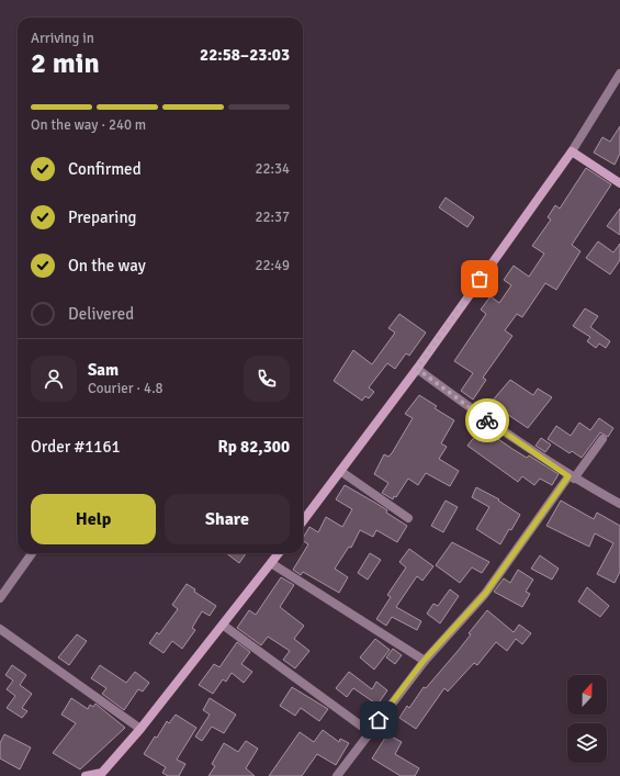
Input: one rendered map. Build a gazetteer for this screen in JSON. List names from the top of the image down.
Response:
{
  "north": "top",
  "page": {
    "heading": ["2 min", "Arriving in", "22:58–23:03"],
    "panel": [
      "Sam",
      "Courier · 4.8",
      "Order #1161",
      "Rp 82,300"
    ],
    "bar": "On the way · 240 m",
    "list": [
      ["Confirmed", "22:34"],
      ["Preparing", "22:37"],
      ["On the way", "22:49"],
      "Delivered"
    ],
    "buttons": ["Help", "Share"]
  }
}
